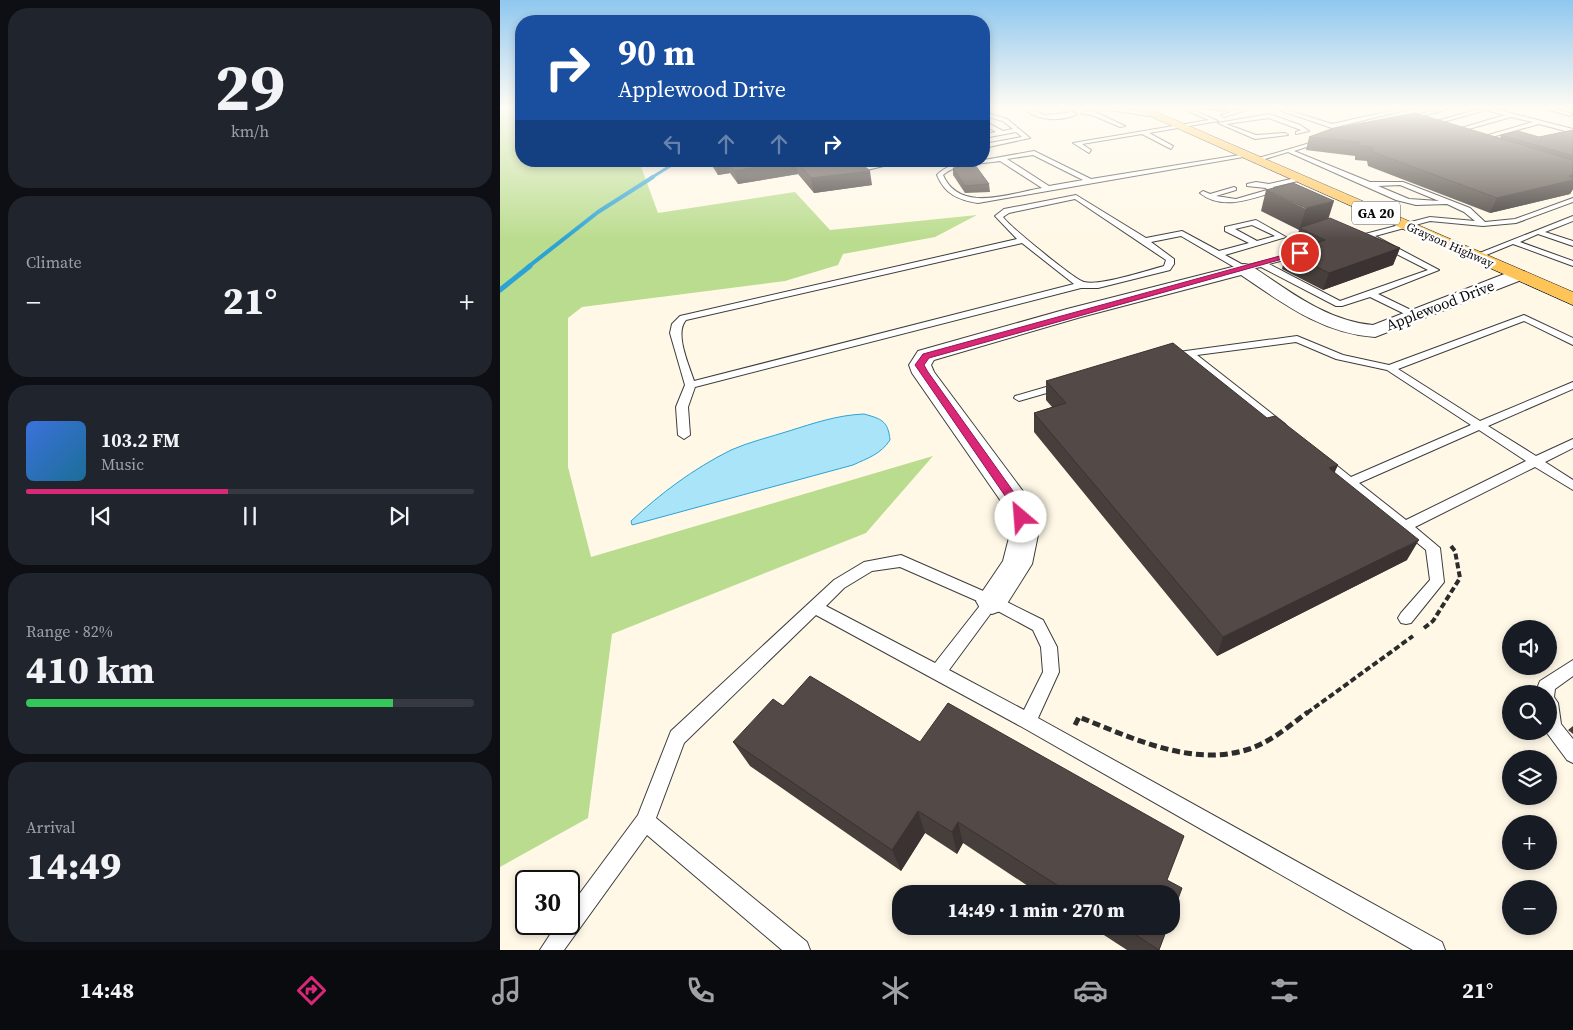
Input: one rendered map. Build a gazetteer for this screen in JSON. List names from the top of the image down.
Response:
{
  "streets": {
    "main road": ["GA 20", "Grayson Highway"],
    "street": ["Applewood Drive"]
  },
  "crossings": [
    ["Grayson Highway", "Applewood Drive"]
  ],
  "page": {
    "tile": [
      ["29", "km/h"],
      "Climate",
      ["Range · 82%", "410 km"],
      ["Arrival", "14:49"]
    ],
    "turn": ["90 m", "Applewood Drive"],
    "heat": ["−", "21°", "+"],
    "song": ["103.2 FM", "Music"],
    "map_buttons": ["+", "−"],
    "limit": "30",
    "trip": "14:49 · 1 min · 270 m",
    "tabs": ["14:48", "21°"]
  }
}
